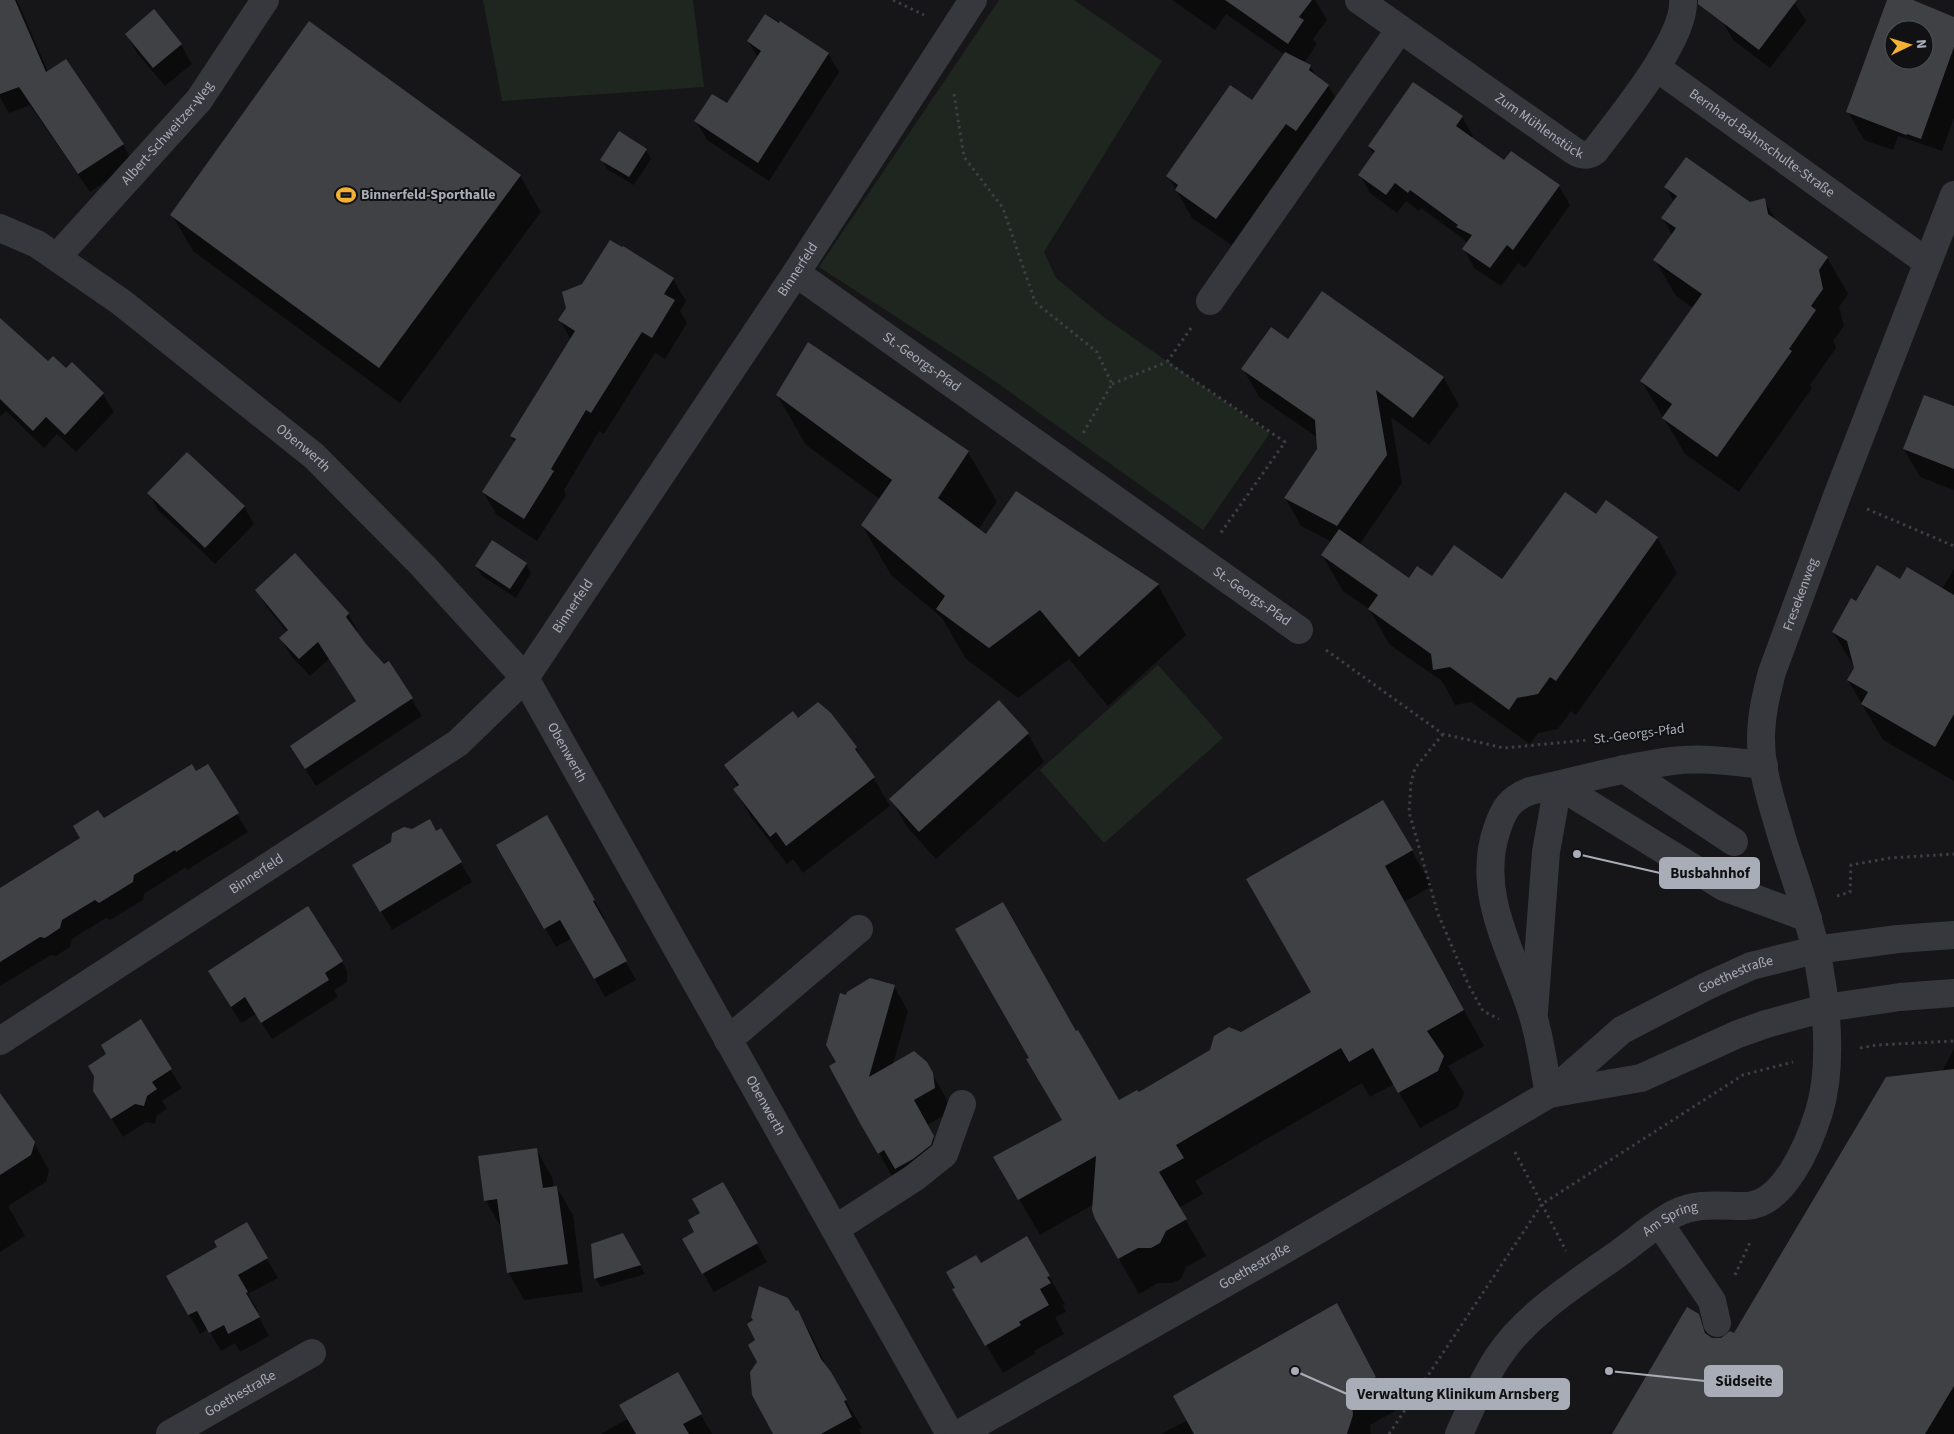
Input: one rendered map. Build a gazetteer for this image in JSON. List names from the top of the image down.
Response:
{
  "streets": {
    "street": [
      "Zum Mühlenstück",
      "Albert-Schweitzer-Weg",
      "Bernhard-Bahnschulte-Straße",
      "Binnerfeld",
      "St.-Georgs-Pfad",
      "Obenwerth",
      "Fresekenweg",
      "Goethestraße",
      "Am Spring"
    ]
  },
  "crossings": [
    ["Zum Mühlenstück", "Bernhard-Bahnschulte-Straße"],
    ["Albert-Schweitzer-Weg", "Obenwerth"],
    ["Bernhard-Bahnschulte-Straße", "Fresekenweg"],
    ["Binnerfeld", "St.-Georgs-Pfad"],
    ["Binnerfeld", "Obenwerth"],
    ["Fresekenweg", "Goethestraße"],
    ["Fresekenweg", "Am Spring"],
    ["Goethestraße", "Am Spring"]
  ],
  "places": {
    "sports": ["Binnerfeld-Sporthalle"],
    "other": ["Busbahnhof", "Verwaltung Klinikum Arnsberg", "Südseite"]
  },
  "north": "right"
}
